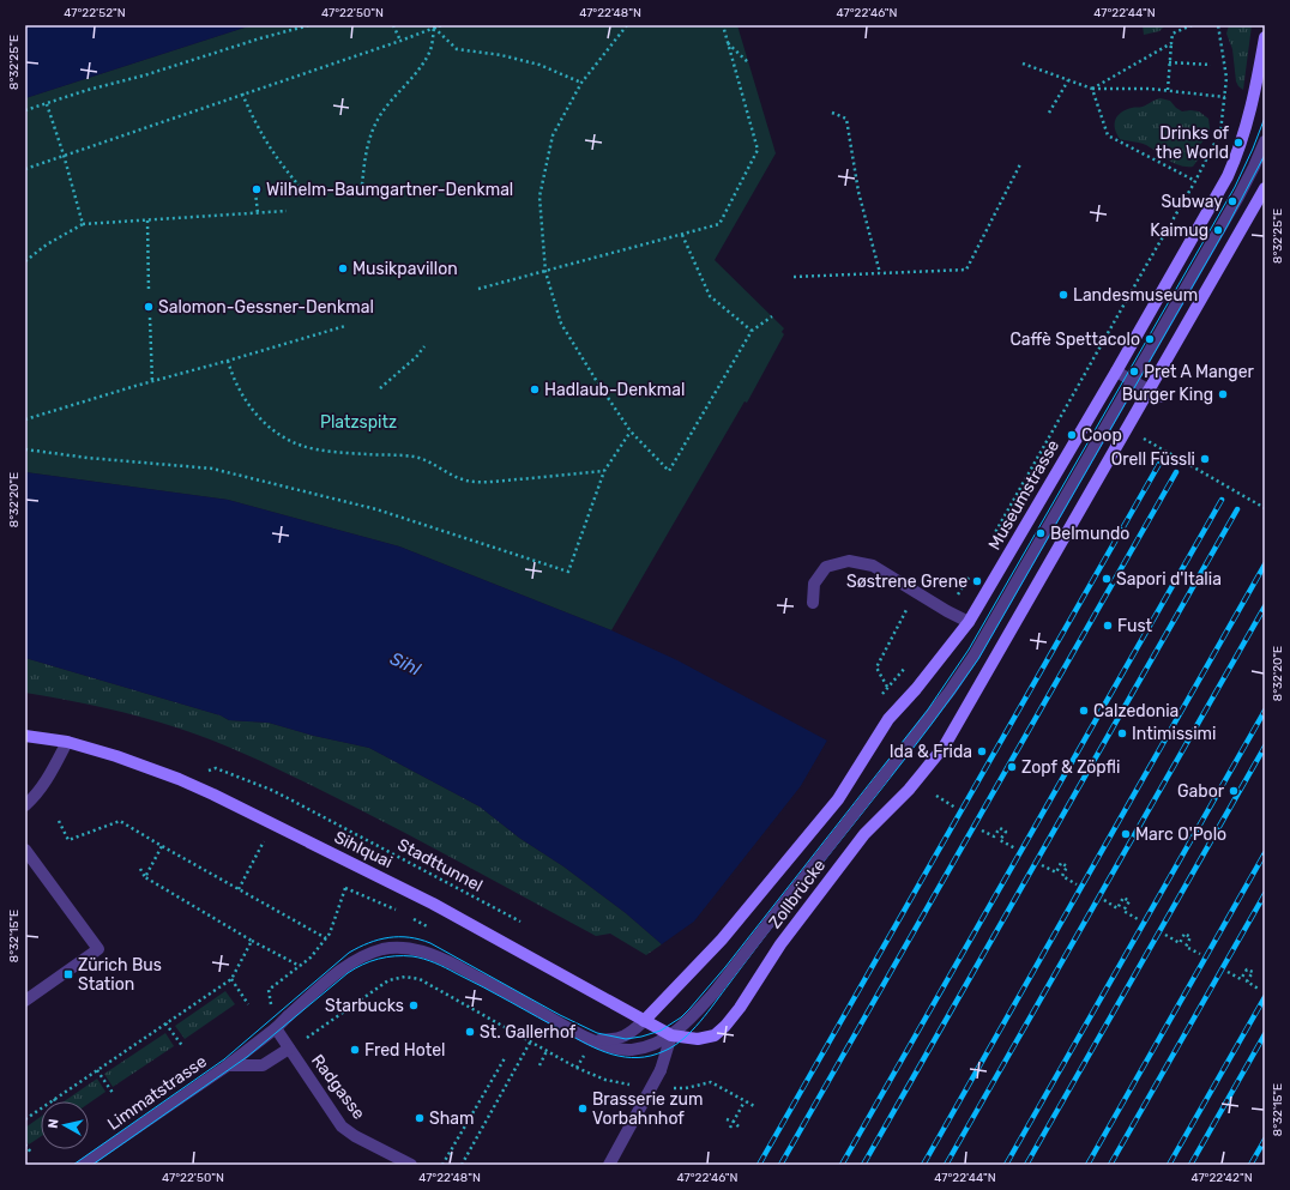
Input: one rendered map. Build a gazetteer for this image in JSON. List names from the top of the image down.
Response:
{
  "streets": {
    "street": [
      "Museumstrasse",
      "Sihlquai",
      "Zollbrücke",
      "Radgasse",
      "Limmatstrasse"
    ],
    "path": ["Stadttunnel"]
  },
  "crossings": [
    ["Museumstrasse", "Zollbrücke"],
    ["Sihlquai", "Zollbrücke"],
    ["Sihlquai", "Limmatstrasse"],
    ["Zollbrücke", "Limmatstrasse"],
    ["Radgasse", "Limmatstrasse"]
  ],
  "water": ["Sihl"],
  "parks": ["Platzspitz"],
  "places": {
    "other": [
      "Drinks of the World",
      "Wilhelm-Baumgartner-Denkmal",
      "Subway",
      "Kaimug",
      "Musikpavillon",
      "Landesmuseum",
      "Salomon-Gessner-Denkmal",
      "Caffè Spettacolo",
      "Pret A Manger",
      "Hadlaub-Denkmal",
      "Burger King",
      "Coop",
      "Orell Füssli",
      "Belmundo",
      "Sapori d'Italia",
      "Søstrene Grene",
      "Fust",
      "Calzedonia",
      "Intimissimi",
      "Ida & Frida",
      "Zopf & Zöpfli",
      "Gabor",
      "Marc O'Polo",
      "Starbucks",
      "St. Gallerhof",
      "Fred Hotel",
      "Brasserie zum Vorbahnhof",
      "Sham"
    ],
    "transit": ["Zürich Bus Station"]
  },
  "north": "left",
  "coordinates": [
    "47°22'52\"N",
    "47°22'50\"N",
    "47°22'48\"N",
    "47°22'46\"N",
    "47°22'44\"N",
    "8°32'25\"E",
    "8°32'20\"E",
    "8°32'15\"E",
    "47°22'42\"N"
  ]
}
